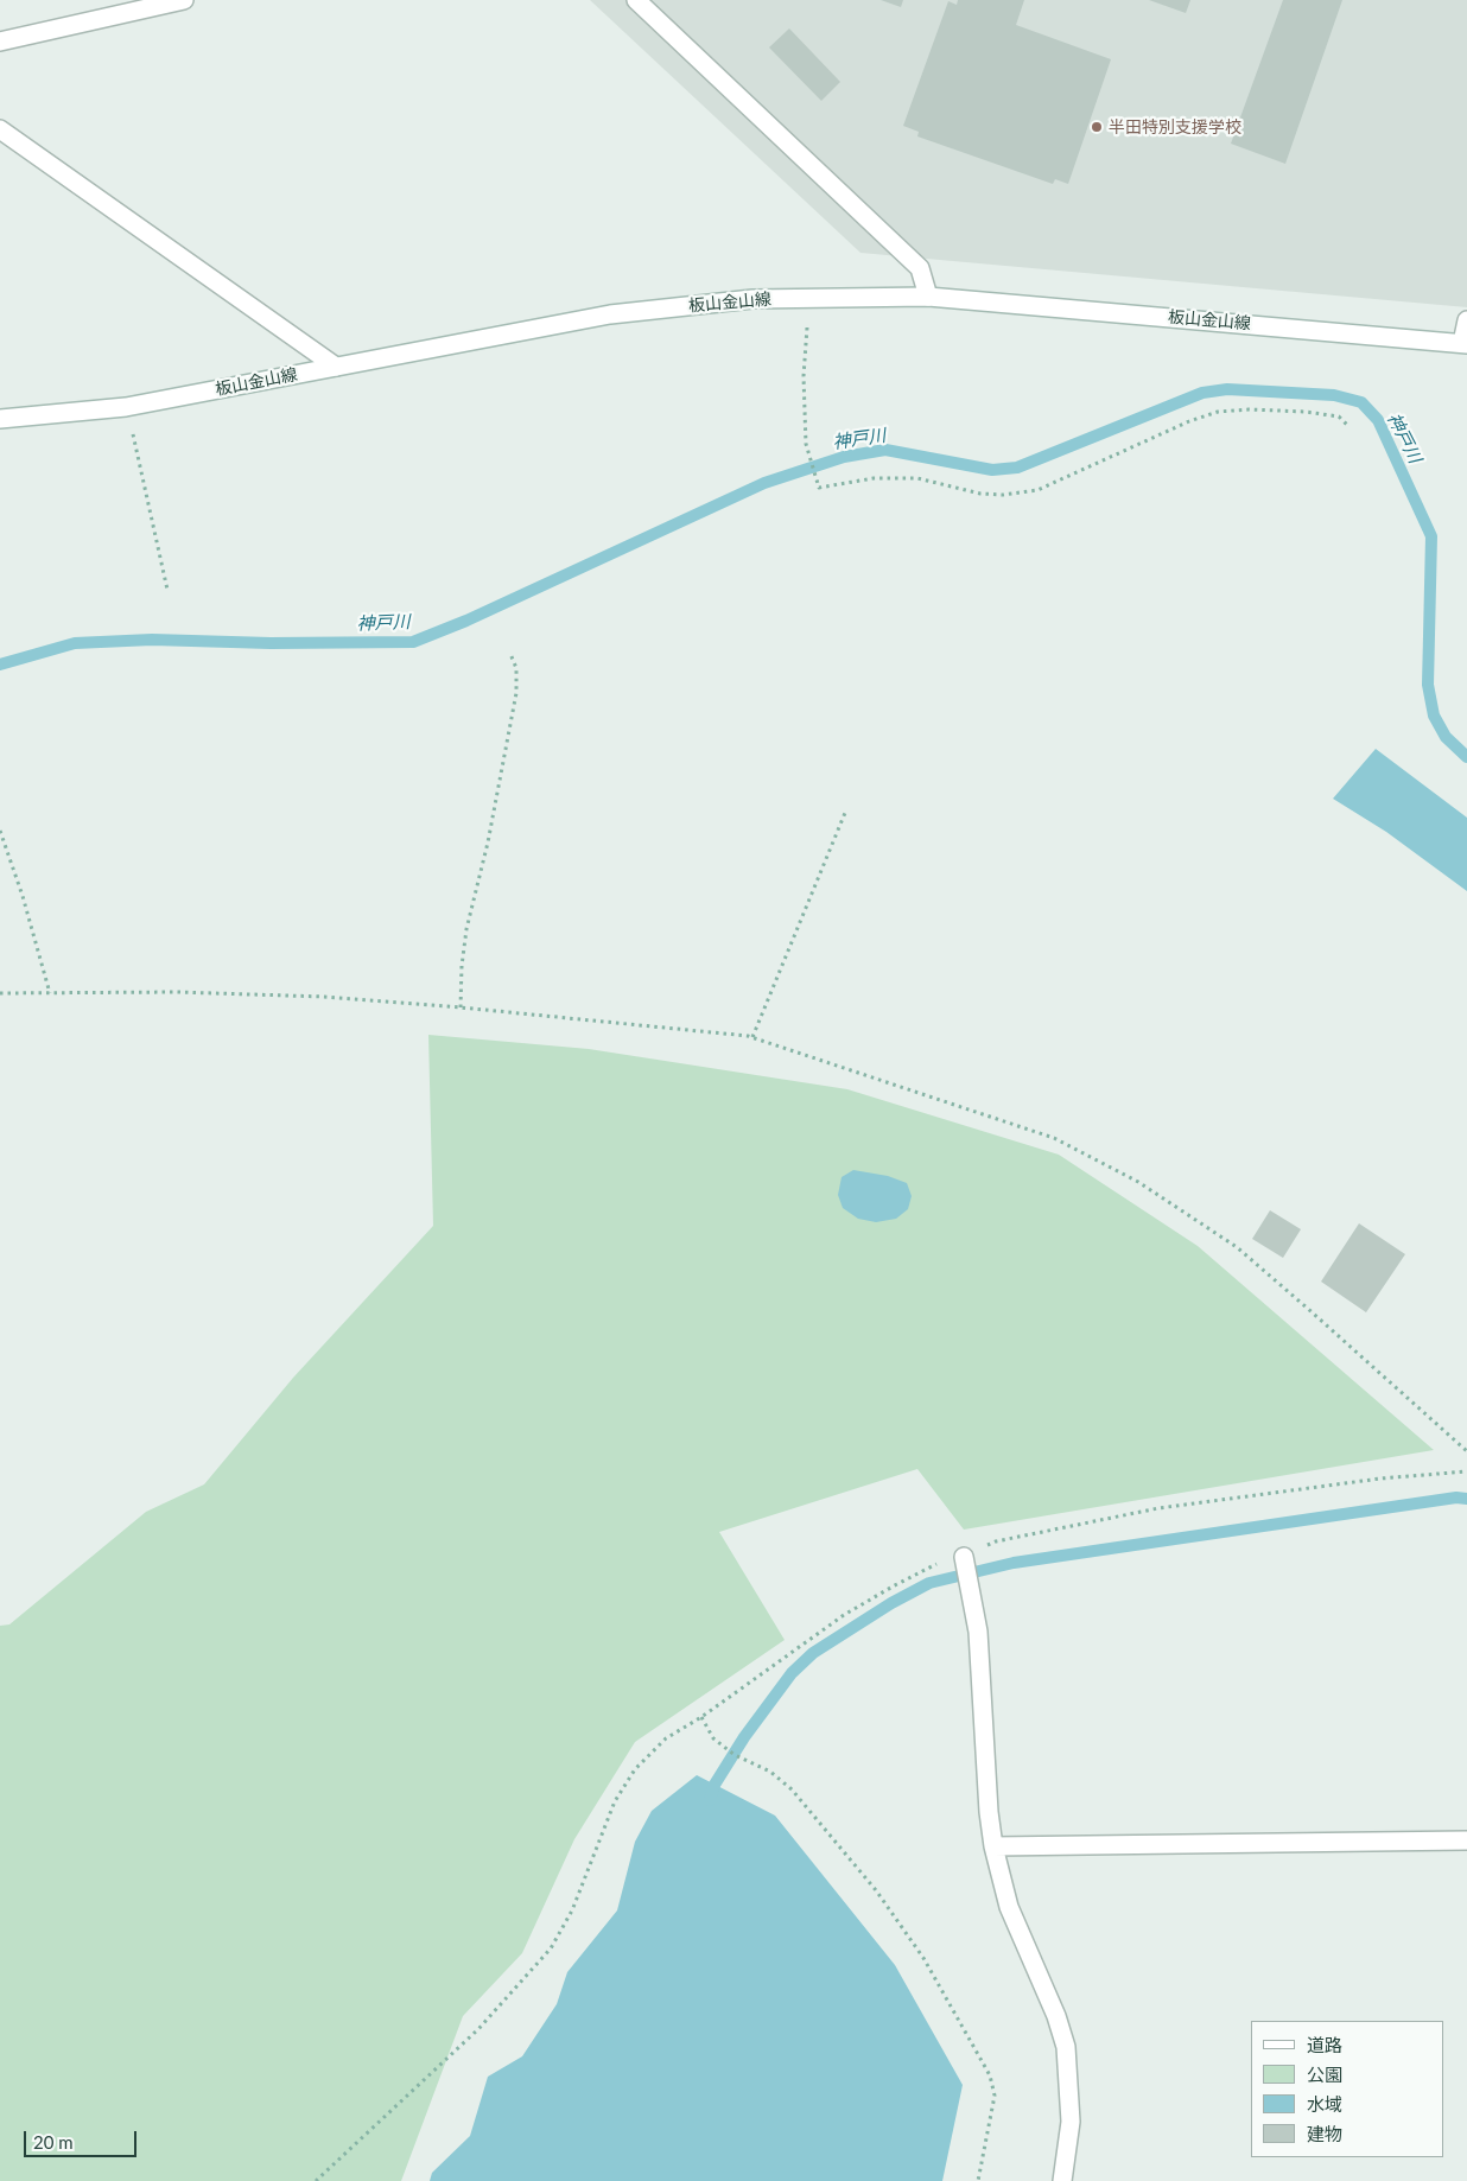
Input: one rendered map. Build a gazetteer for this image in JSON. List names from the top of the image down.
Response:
{
  "streets": {
    "street": ["板山金山線"]
  },
  "water": ["神戸川"],
  "places": ["半田特別支援学校"],
  "legend": [
    "道路",
    "公園",
    "水域",
    "建物"
  ],
  "scale_bar": "20 m"
}
